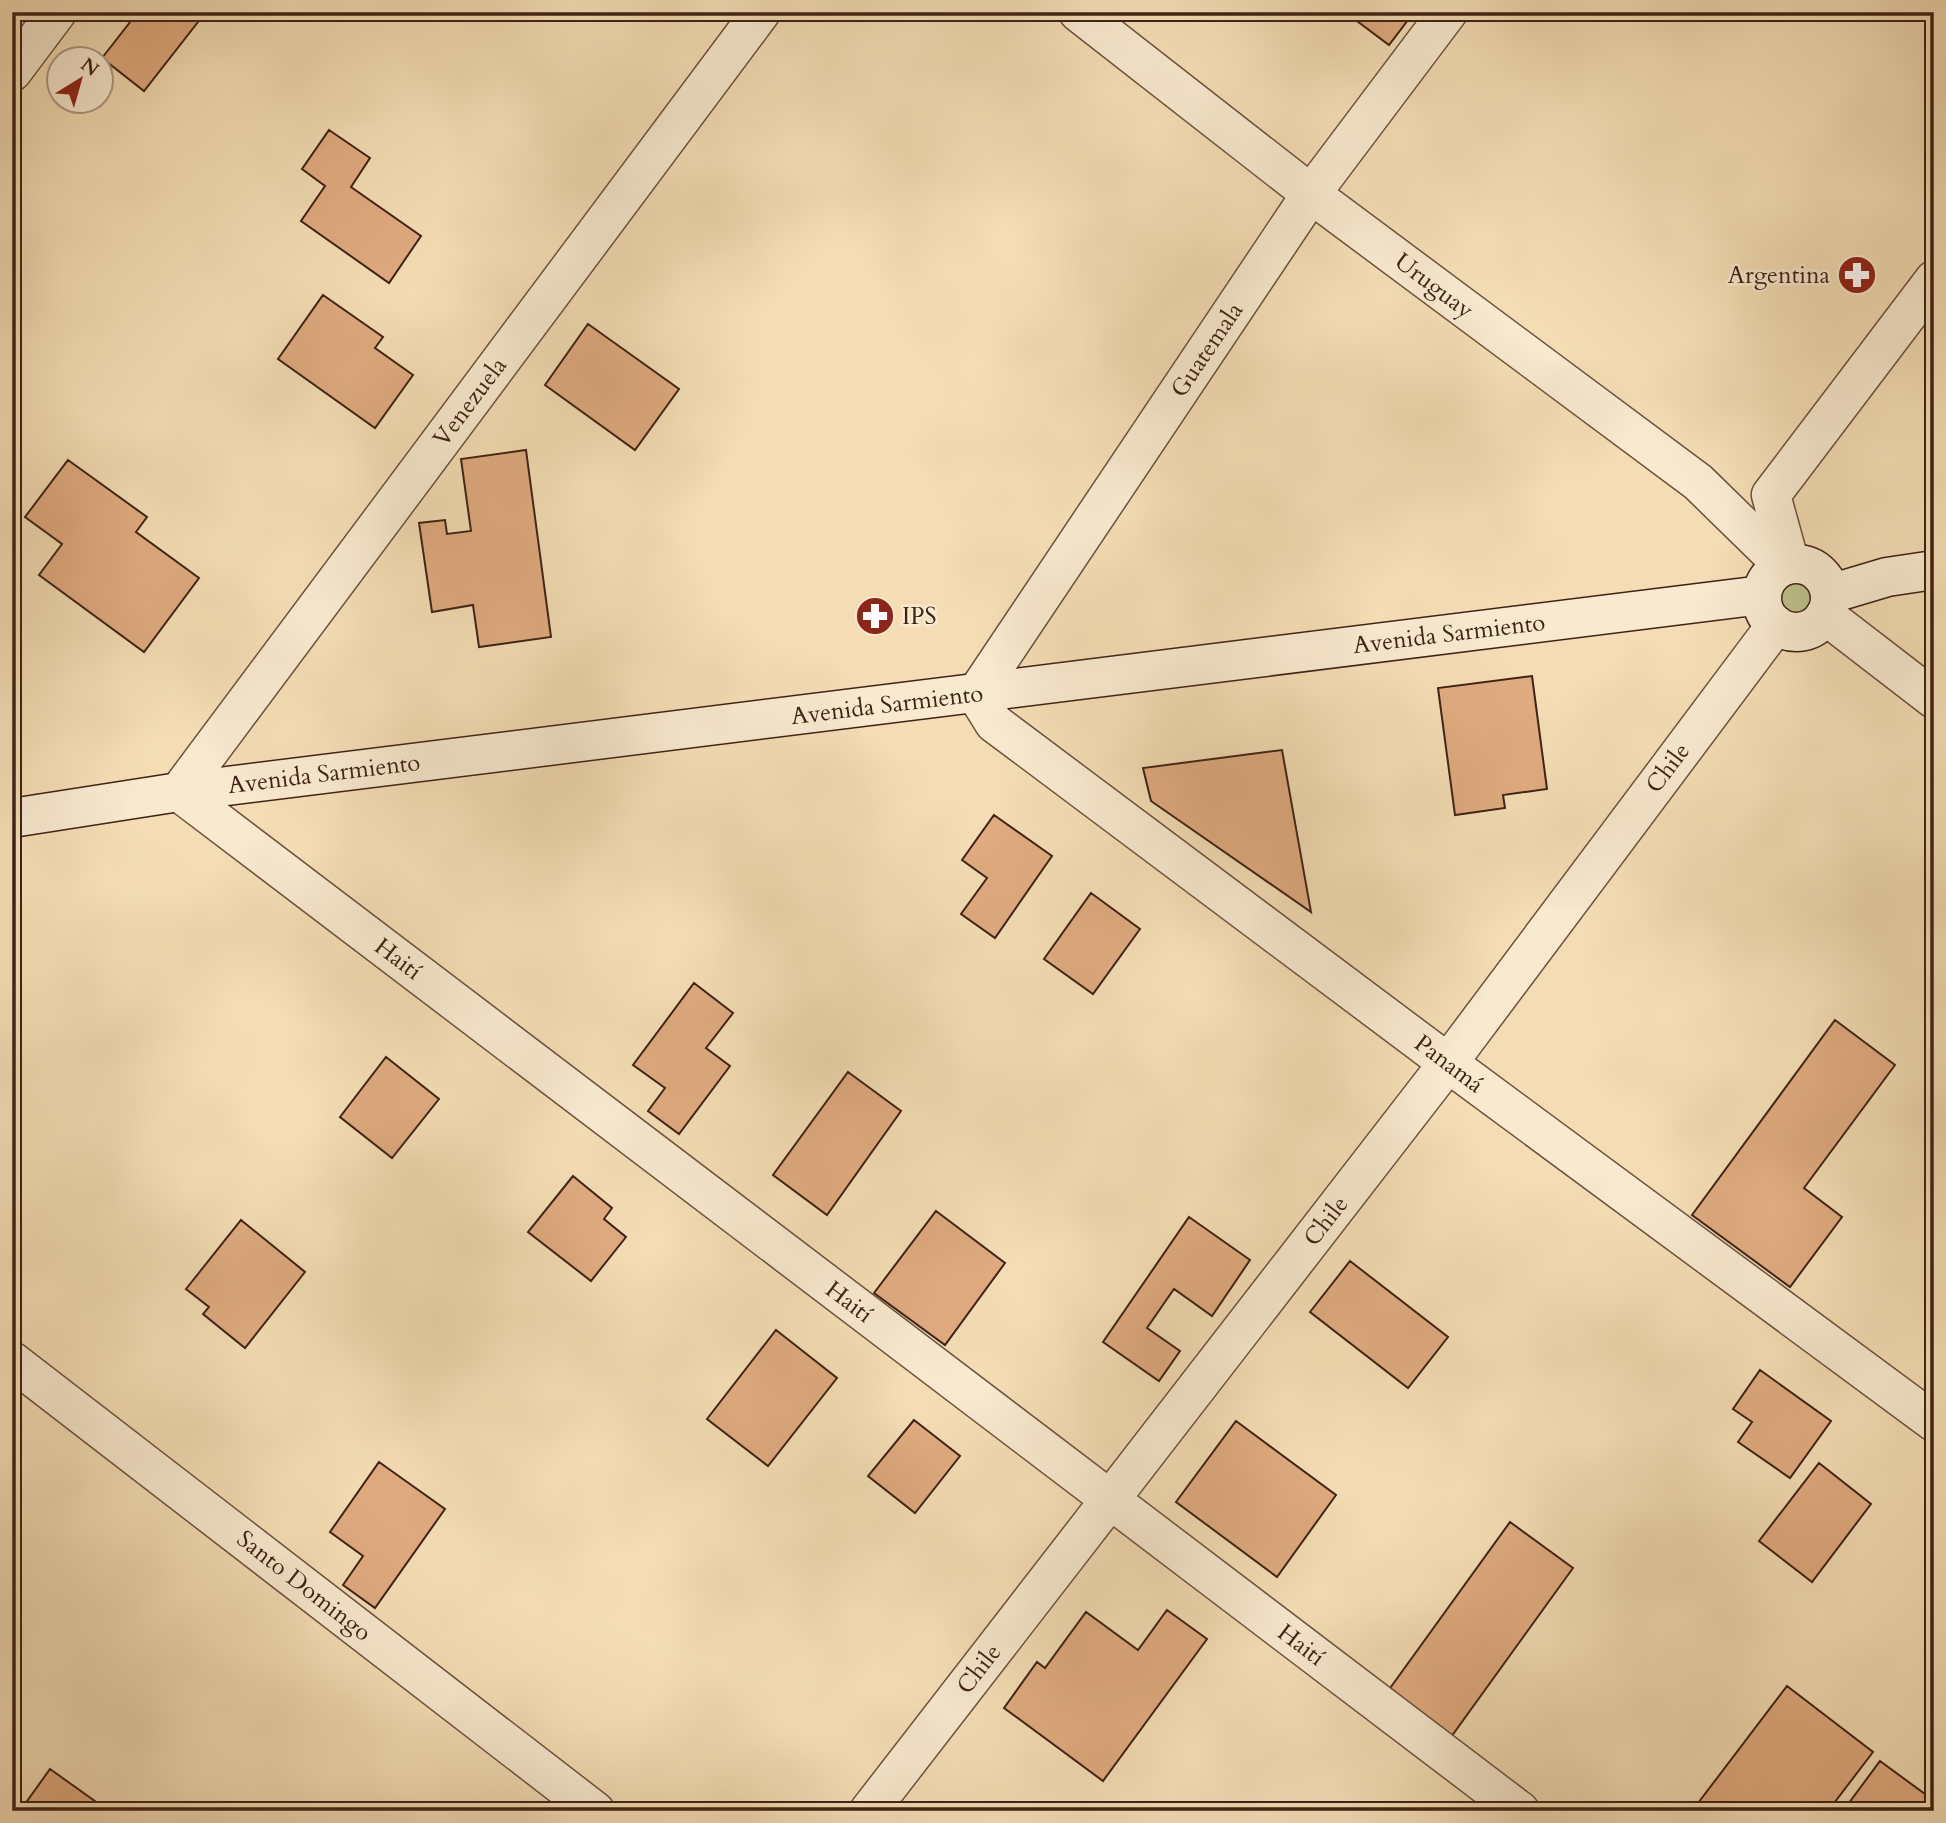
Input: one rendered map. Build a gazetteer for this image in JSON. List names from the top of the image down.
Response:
{
  "streets": {
    "street": [
      "Uruguay",
      "Guatemala",
      "Venezuela",
      "Avenida Sarmiento",
      "Chile",
      "Haití",
      "Panamá",
      "Santo Domingo"
    ]
  },
  "crossings": [
    ["Uruguay", "Guatemala"],
    ["Uruguay", "Avenida Sarmiento"],
    ["Uruguay", "Chile"],
    ["Guatemala", "Avenida Sarmiento"],
    ["Guatemala", "Panamá"],
    ["Venezuela", "Avenida Sarmiento"],
    ["Venezuela", "Haití"],
    ["Avenida Sarmiento", "Chile"],
    ["Avenida Sarmiento", "Haití"],
    ["Avenida Sarmiento", "Panamá"],
    ["Chile", "Haití"],
    ["Chile", "Panamá"]
  ],
  "places": {
    "pharmacy": ["Argentina", "IPS"]
  },
  "north": "top right"
}
